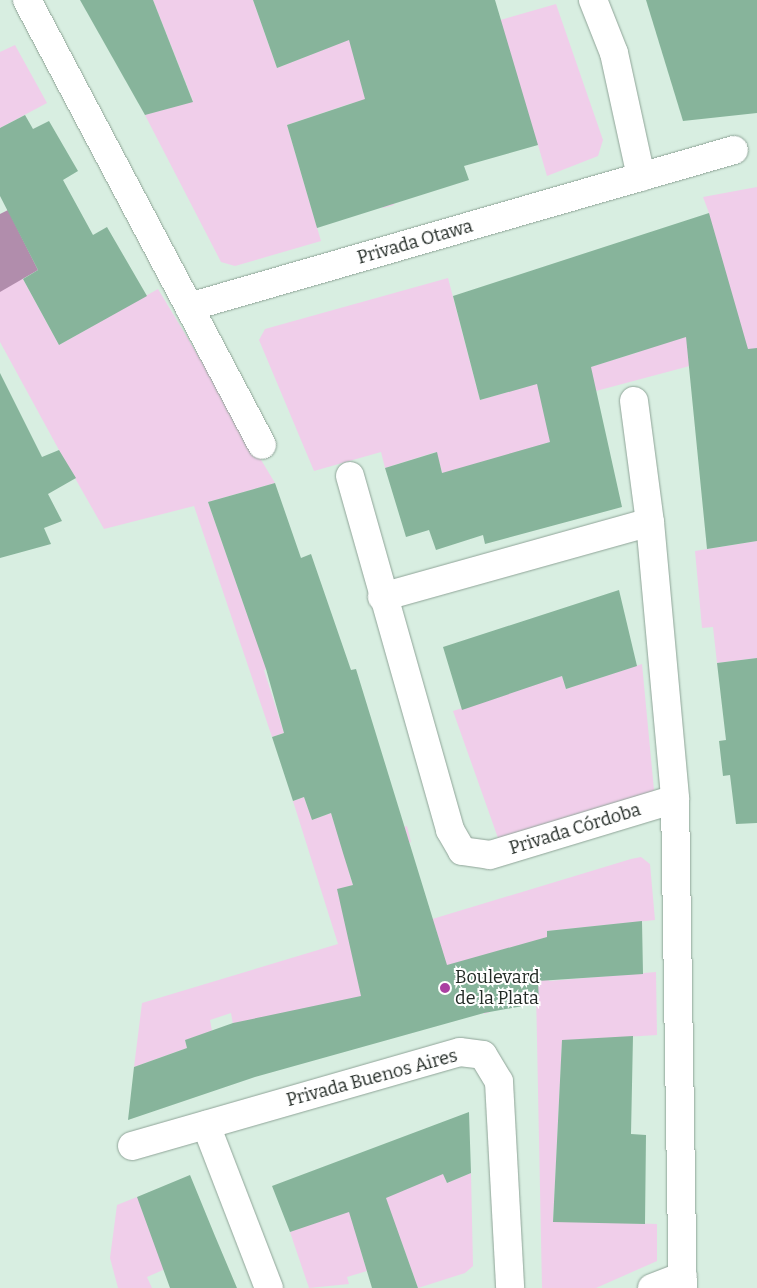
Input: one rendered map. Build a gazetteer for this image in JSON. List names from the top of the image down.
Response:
{
  "streets": {
    "street": ["Privada Otawa", "Privada Córdoba", "Privada Buenos Aires"]
  },
  "places": ["Boulevard de la Plata"]
}
